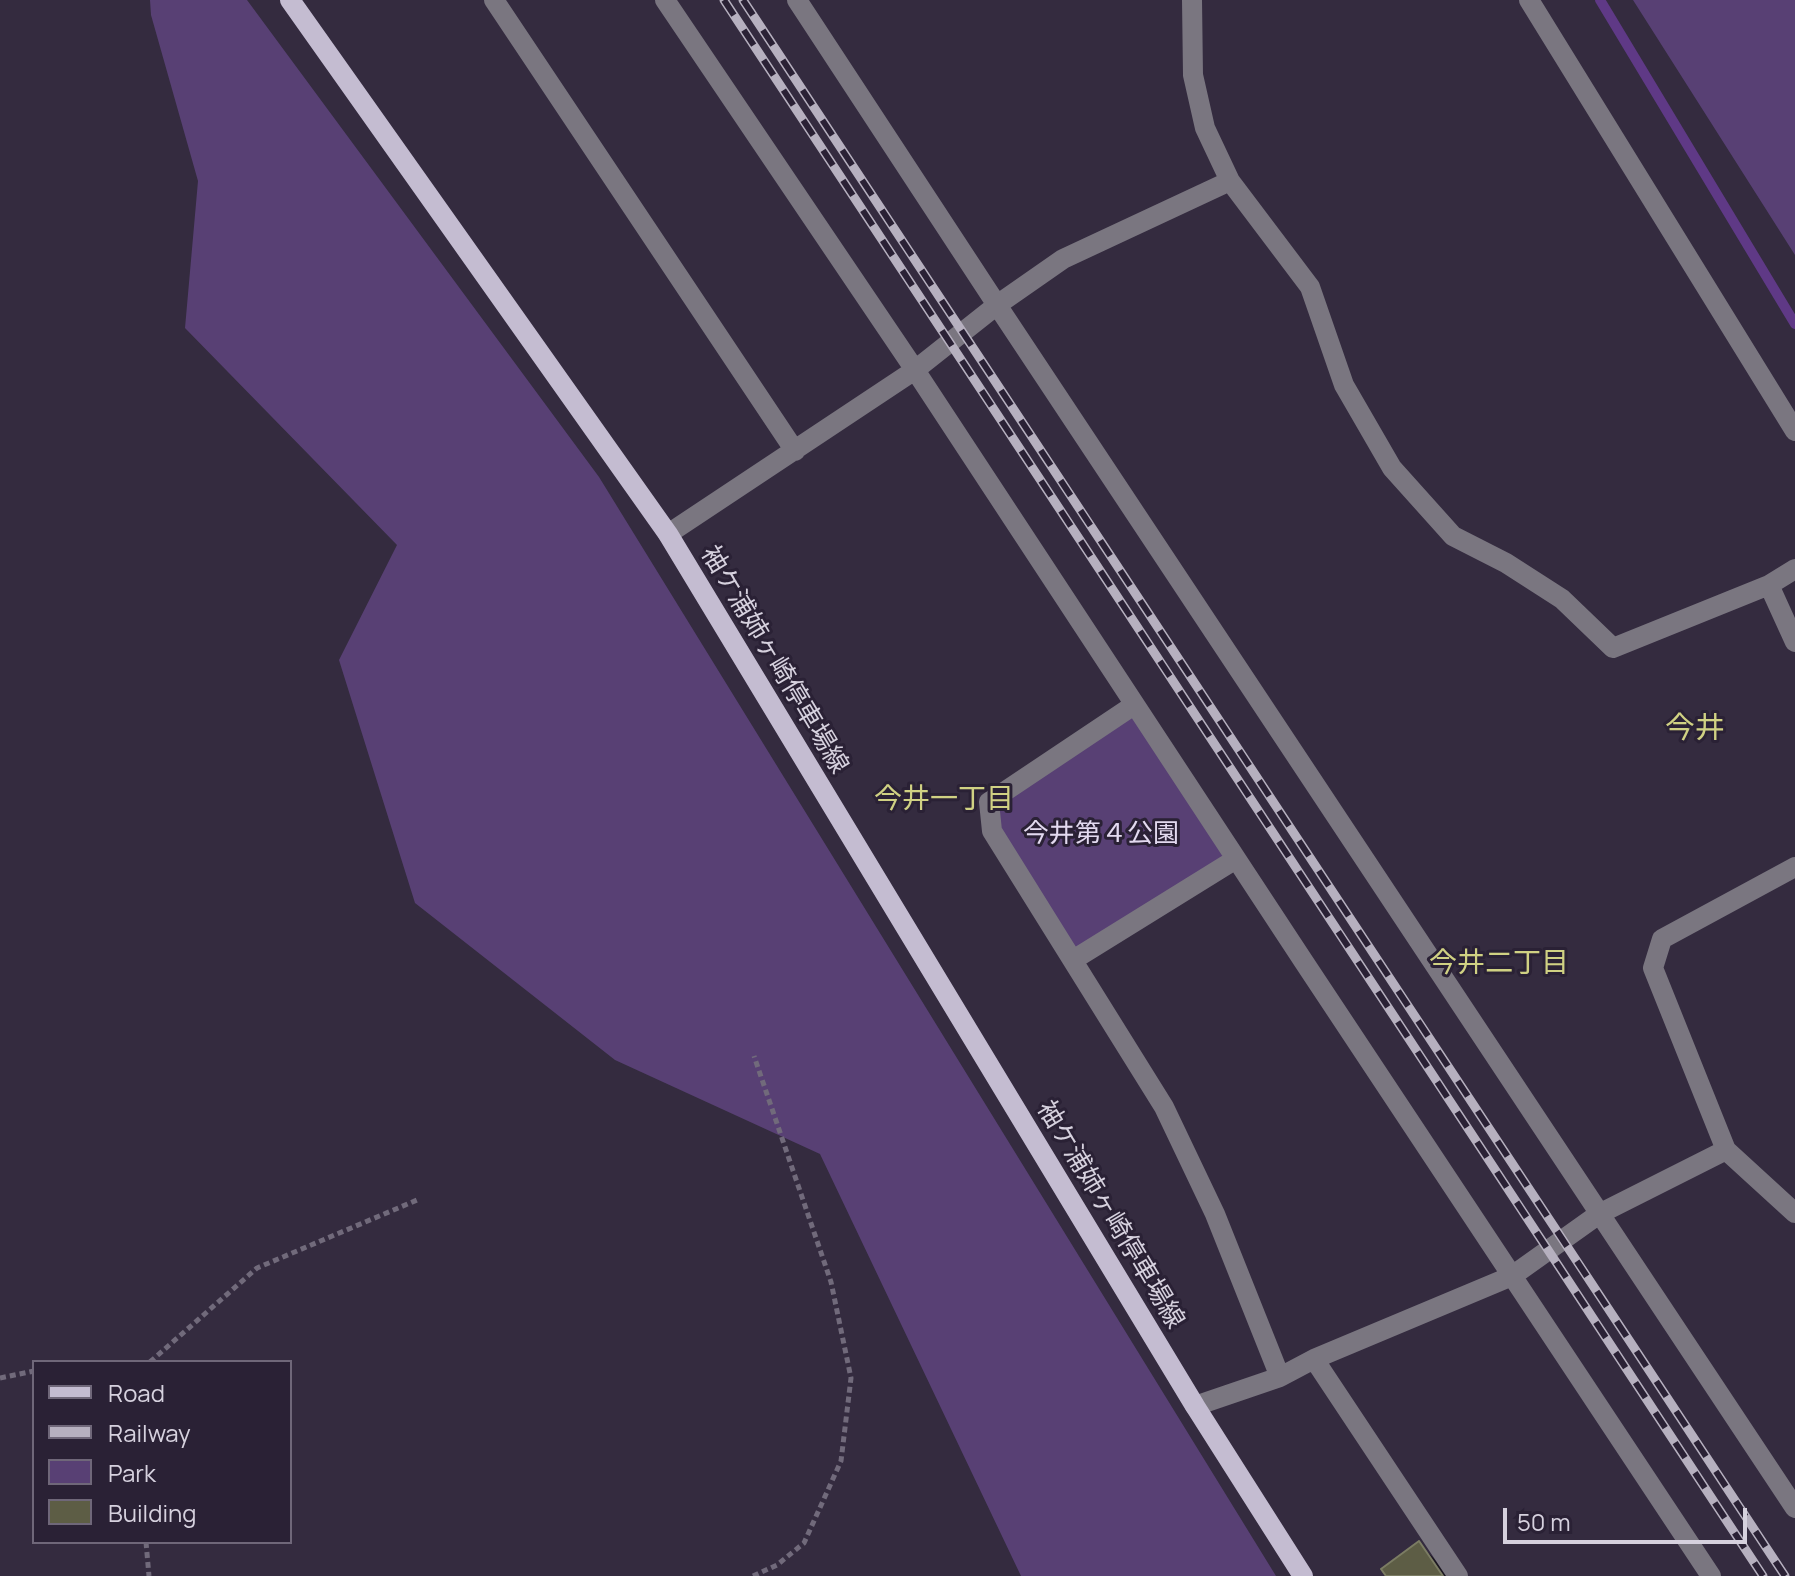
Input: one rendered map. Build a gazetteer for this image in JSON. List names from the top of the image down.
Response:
{
  "streets": {
    "main road": ["袖ケ浦姉ヶ崎停車場線"]
  },
  "districts": ["今井", "今井一丁目", "今井二丁目"],
  "parks": ["今井第４公園"],
  "legend": [
    "Road",
    "Railway",
    "Park",
    "Building"
  ],
  "scale_bar": "50 m"
}
